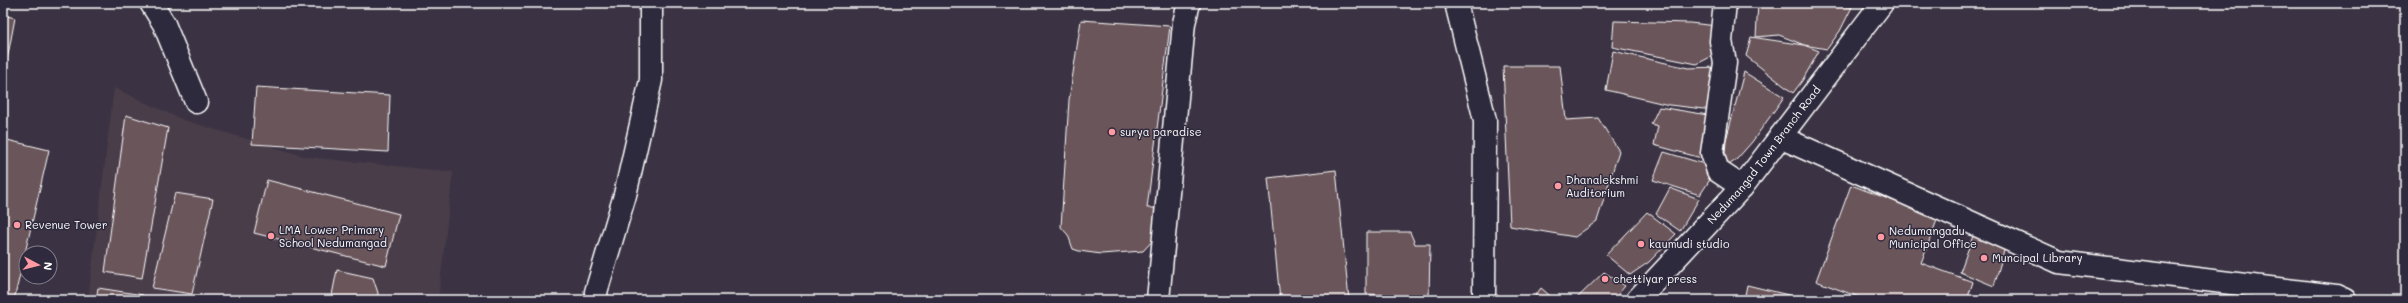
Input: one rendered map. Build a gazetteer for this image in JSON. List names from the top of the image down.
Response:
{
  "streets": {
    "street": ["Nedumangad Town Branch Road"]
  },
  "places": [
    "surya paradise",
    "Dhanalekshmi Auditorium",
    "Revenue Tower",
    "LMA Lower Primary School Nedumangad",
    "Nedumangadu Municipal Office",
    "kaumudi studio",
    "Muncipal Library",
    "chettiyar press"
  ],
  "north": "right"
}
